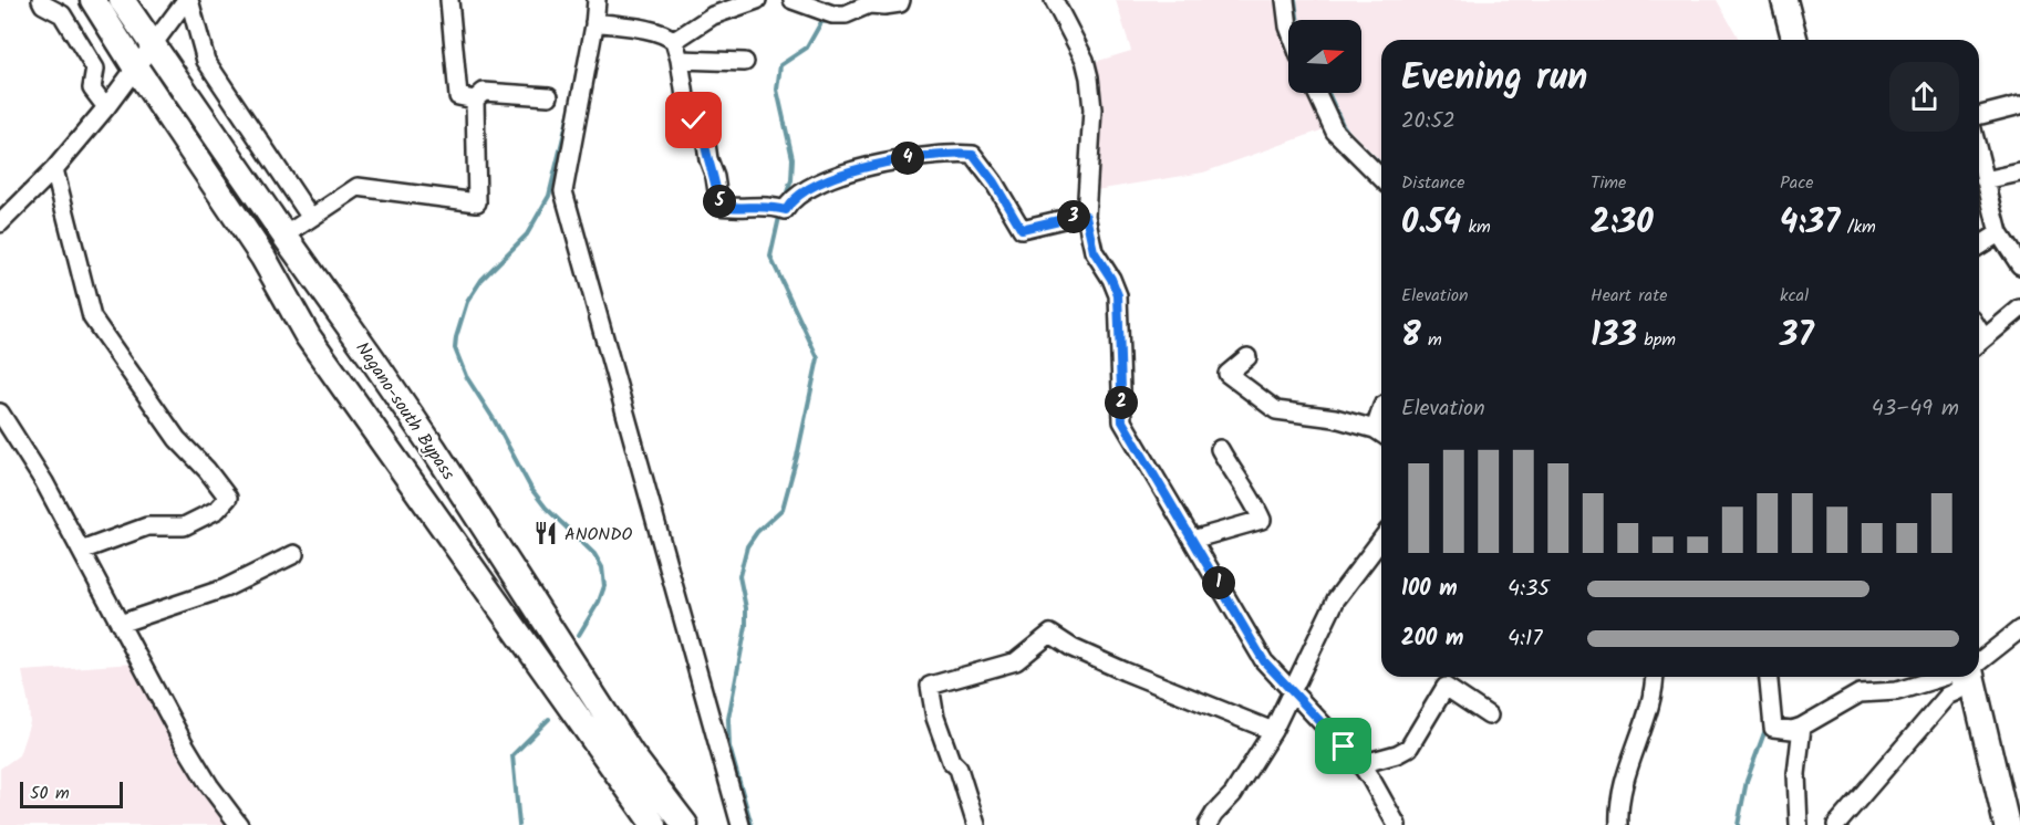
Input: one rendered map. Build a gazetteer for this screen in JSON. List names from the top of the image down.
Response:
{
  "streets": {
    "highway": ["Nagano-south Bypass"]
  },
  "places": {
    "restaurant": ["ANONDO"]
  },
  "scale_bar": "50 m",
  "north": "right",
  "page": {
    "heading": ["Evening run", "20:52"],
    "pins": [
      "4",
      "5",
      "3",
      "2",
      "1"
    ],
    "stats": [
      ["Distance", "0.54 km"],
      ["Time", "2:30"],
      ["Pace", "4:37 /km"],
      ["Elevation", "8 m"],
      ["Heart rate", "133 bpm"],
      ["kcal", "37"]
    ],
    "chart": ["Elevation", "43–49 m"],
    "list": [
      {
        "name": "100 m",
        "note": "4:35"
      },
      {
        "name": "200 m",
        "note": "4:17"
      }
    ],
    "scale": "50 m"
  }
}
